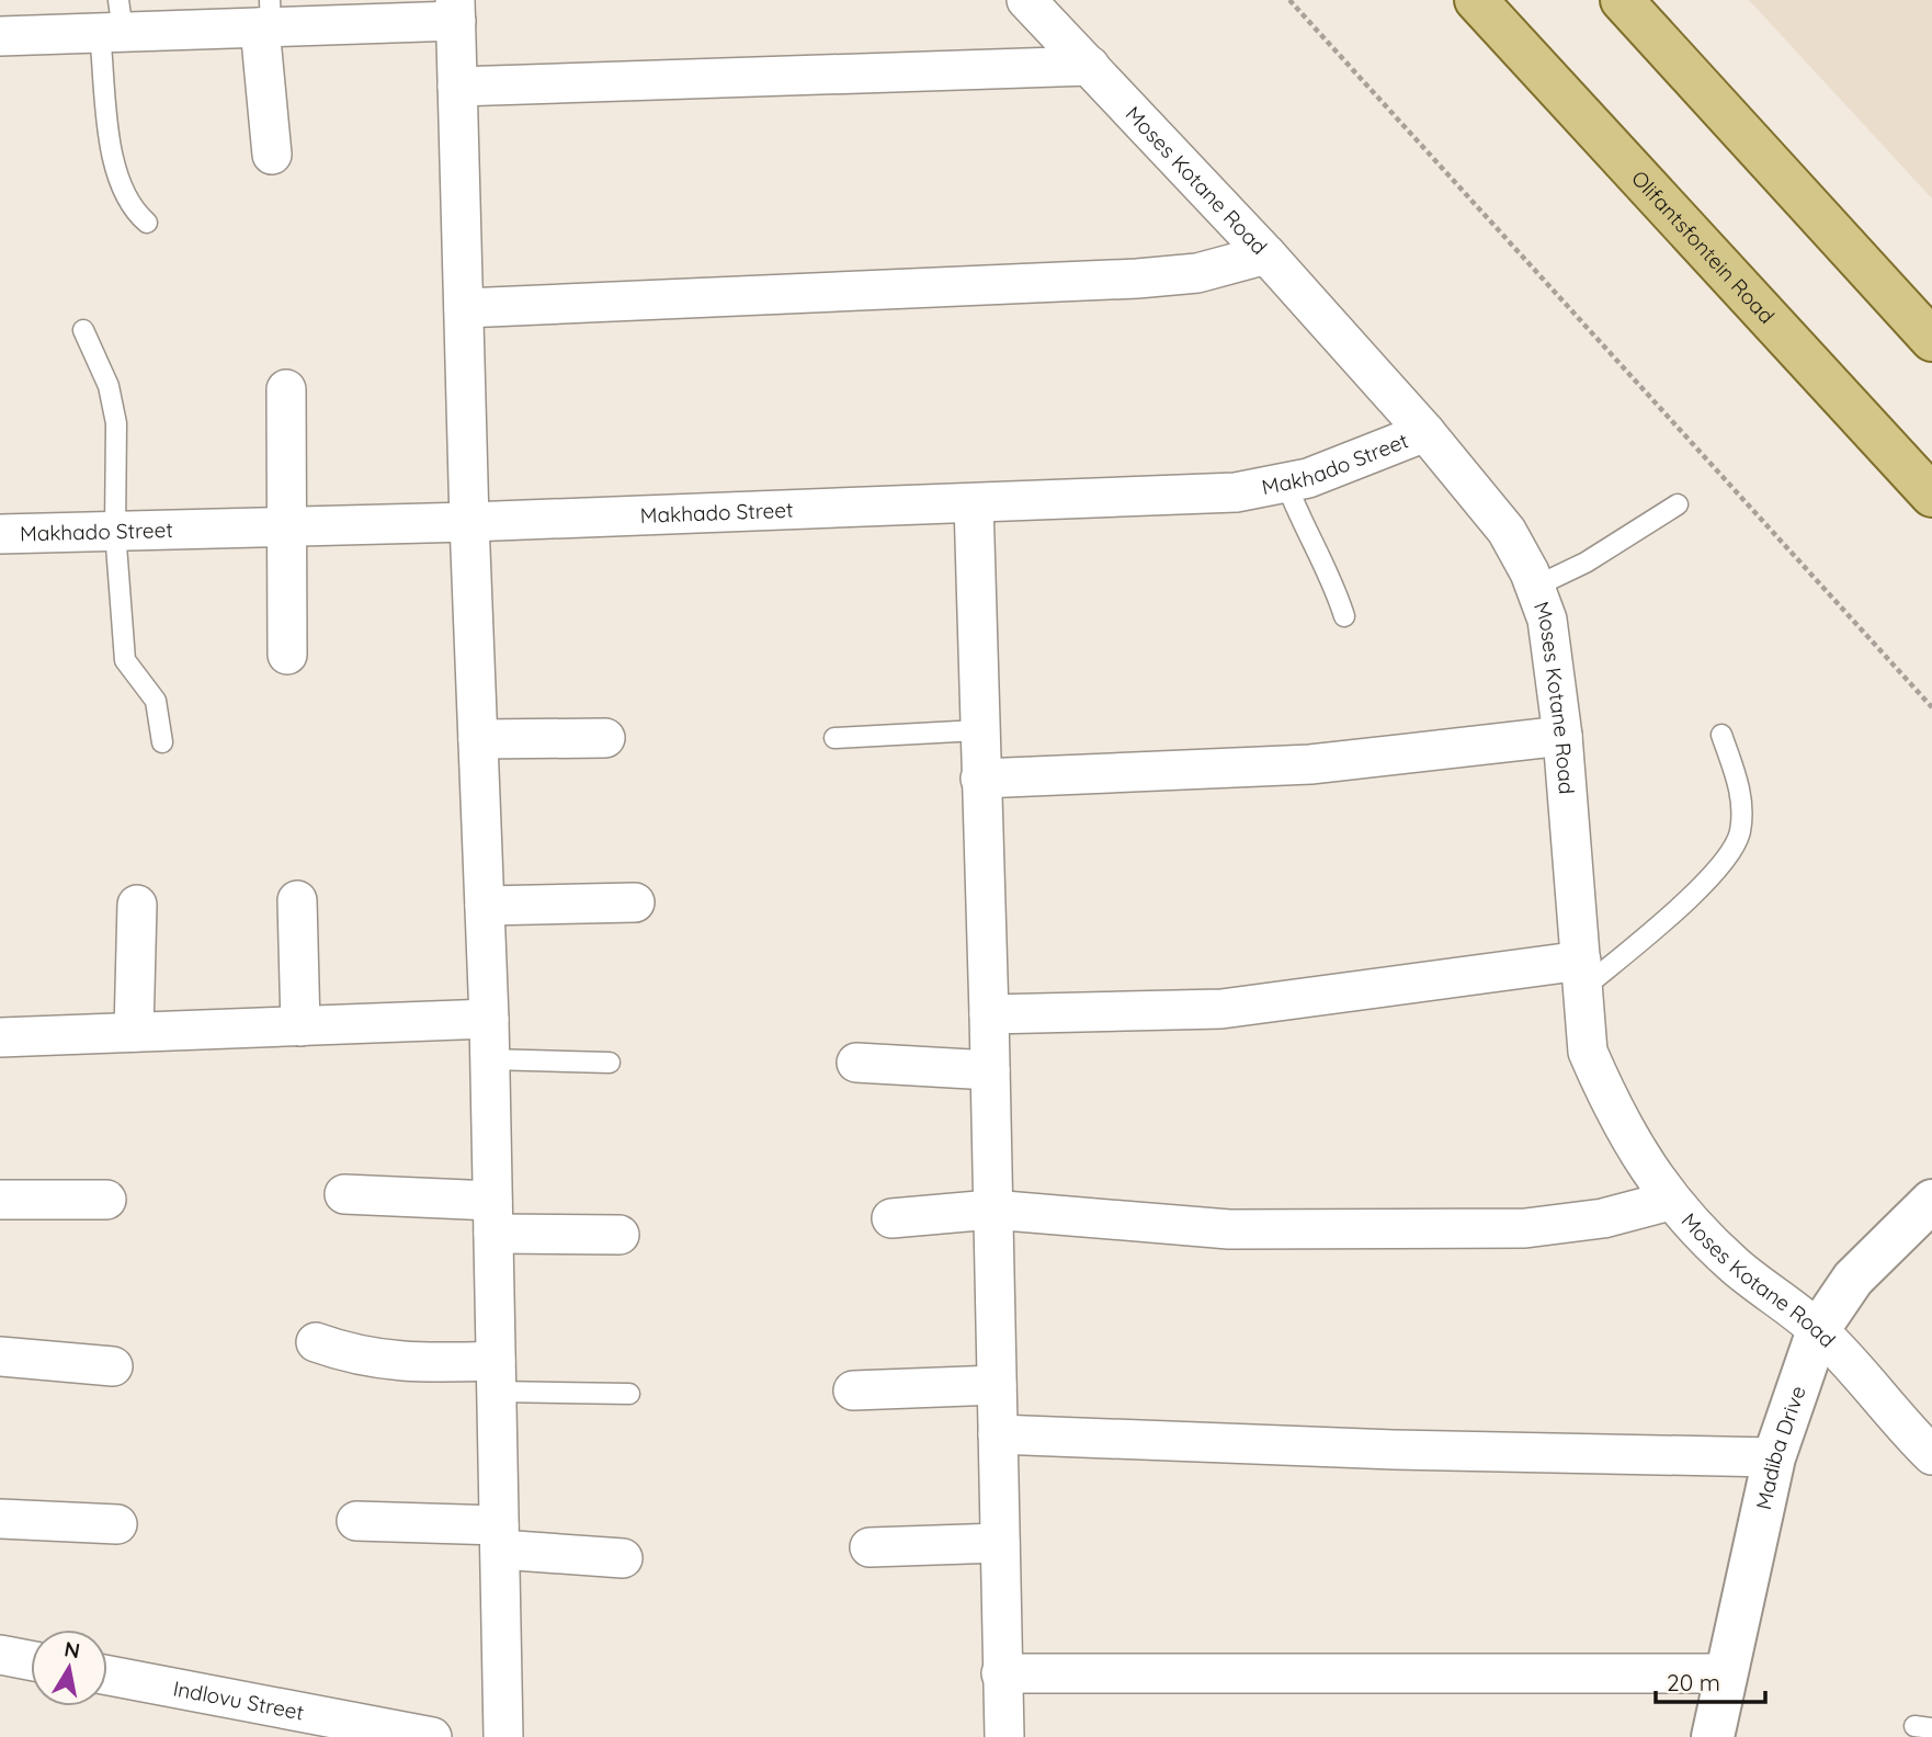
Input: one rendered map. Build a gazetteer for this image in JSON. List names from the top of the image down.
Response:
{
  "streets": {
    "main road": ["Olifantsfontein Road"],
    "street": [
      "Moses Kotane Road",
      "Makhado Street",
      "Madiba Drive",
      "Indlovu Street"
    ]
  },
  "crossings": [
    ["Moses Kotane Road", "Makhado Street"],
    ["Moses Kotane Road", "Madiba Drive"]
  ],
  "scale_bar": "20 m",
  "north": "top"
}
